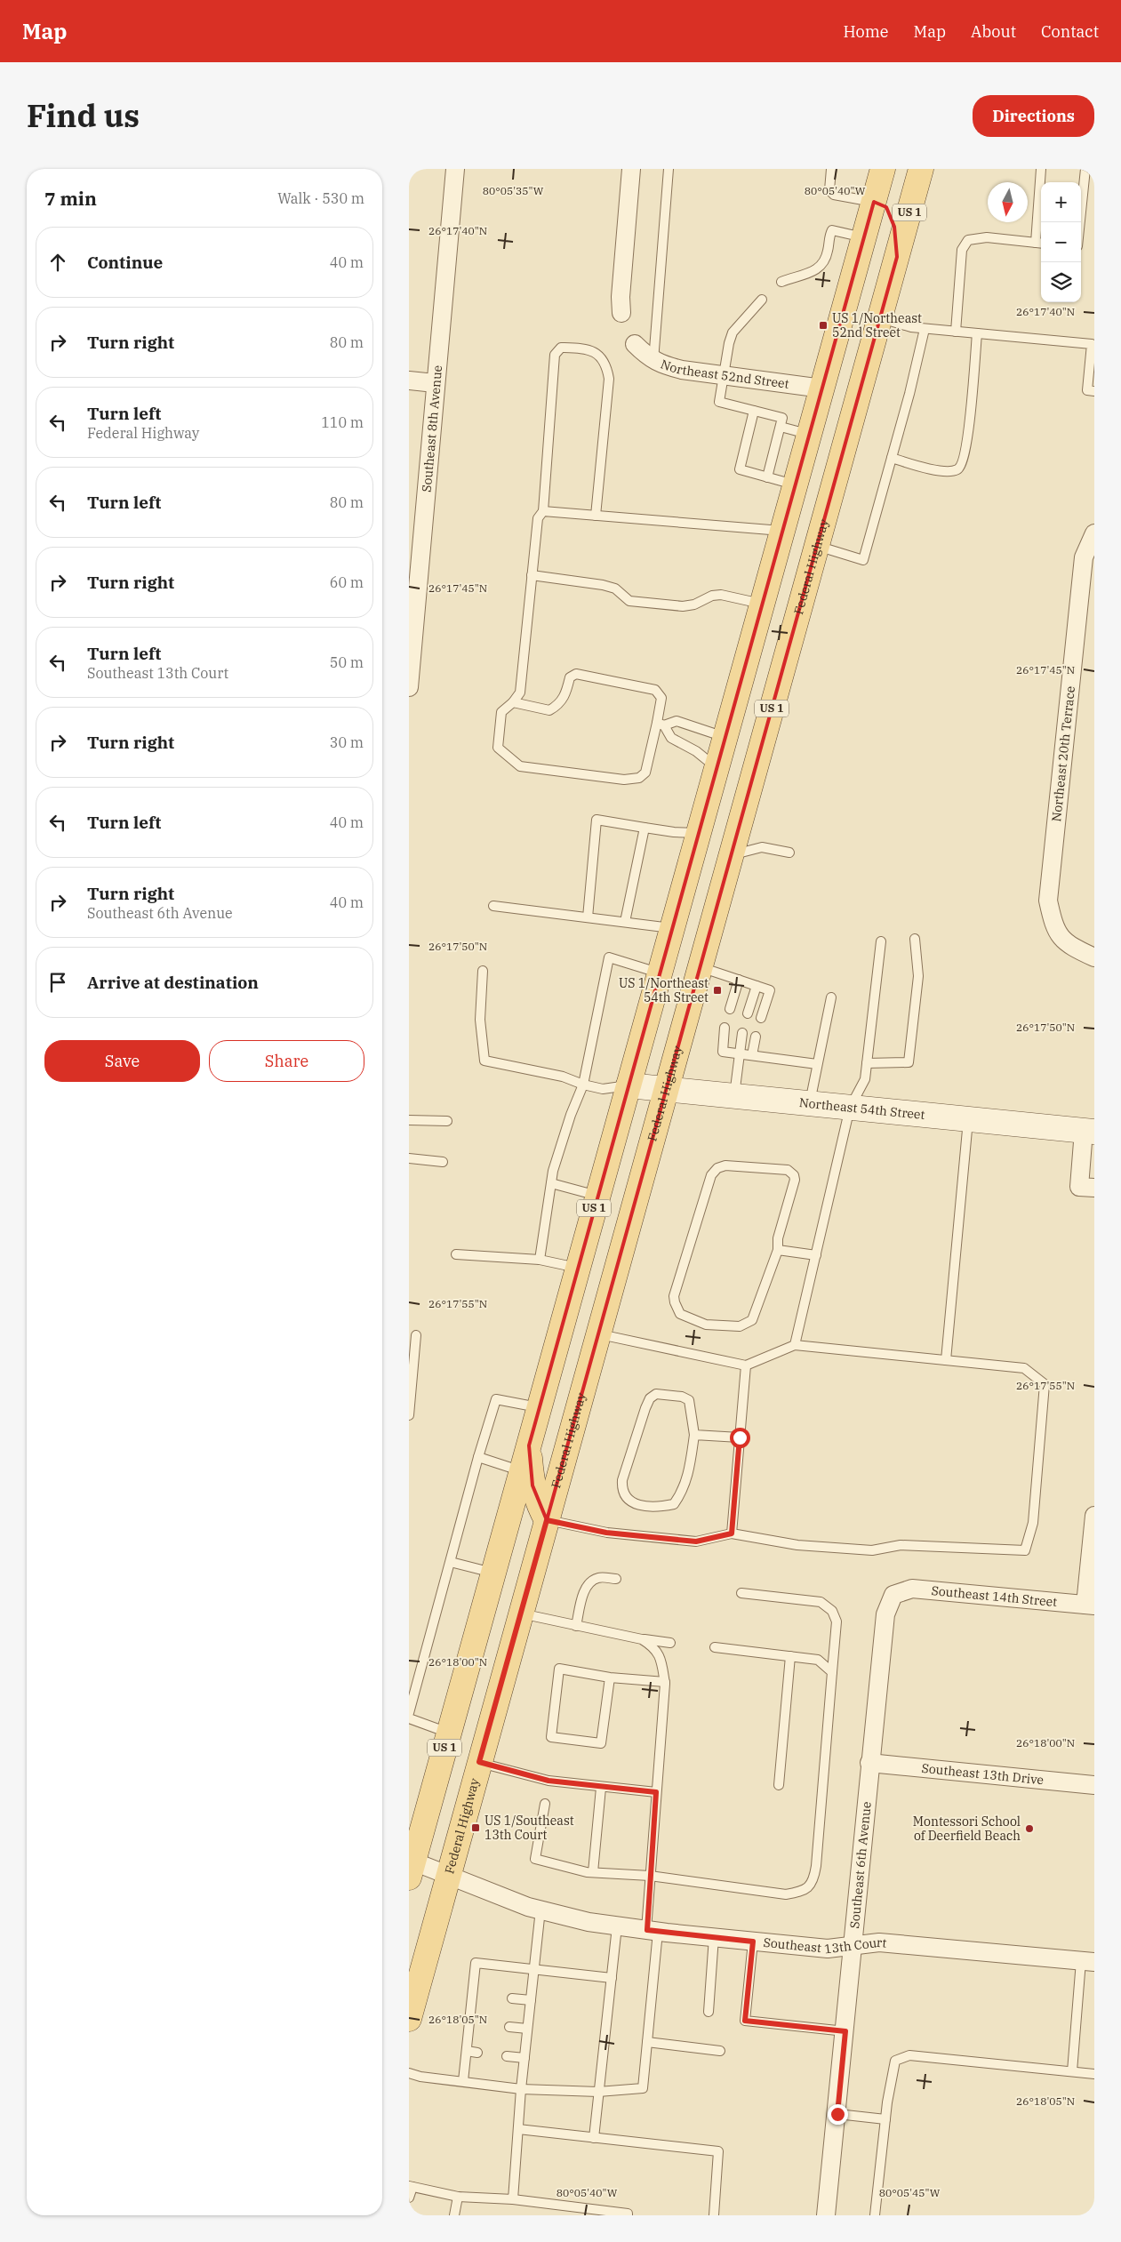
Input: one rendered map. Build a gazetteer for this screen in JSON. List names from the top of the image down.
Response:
{
  "streets": {
    "main road": ["US 1", "Federal Highway"],
    "street": [
      "Northeast 52nd Street",
      "Southeast 8th Avenue",
      "Northeast 20th Terrace",
      "Northeast 54th Street",
      "Southeast 14th Street",
      "Southeast 13th Drive",
      "Southeast 6th Avenue",
      "Southeast 13th Court"
    ]
  },
  "crossings": [
    ["US 1", "Northeast 52nd Street"],
    ["US 1", "Northeast 54th Street"],
    ["US 1", "Southeast 13th Court"],
    ["Federal Highway", "Northeast 54th Street"],
    ["Federal Highway", "Southeast 13th Court"],
    ["Southeast 14th Street", "Southeast 6th Avenue"],
    ["Southeast 13th Drive", "Southeast 6th Avenue"],
    ["Southeast 6th Avenue", "Southeast 13th Court"]
  ],
  "places": {
    "transit": ["US 1/Northeast 52nd Street", "US 1/Northeast 54th Street", "US 1/Southeast 13th Court"],
    "other": ["Montessori School of Deerfield Beach"]
  },
  "north": "bottom",
  "page": {
    "header": "Map",
    "nav": [
      "Home",
      "Map",
      "About",
      "Contact"
    ],
    "title": "Find us",
    "buttons": [
      "Directions",
      ["Save", "Share"]
    ],
    "heading": ["7 min", "Walk · 530 m"],
    "map_buttons": ["+", "−"],
    "list": [
      ["Continue", "40 m"],
      ["Turn right", "80 m"],
      ["Turn left", "Federal Highway", "110 m"],
      ["Turn left", "80 m"],
      ["Turn right", "60 m"],
      ["Turn left", "Southeast 13th Court", "50 m"],
      ["Turn right", "30 m"],
      ["Turn left", "40 m"],
      ["Turn right", "Southeast 6th Avenue", "40 m"],
      "Arrive at destination"
    ]
  },
  "coordinates": [
    "80°05'35\"W",
    "80°05'40\"W",
    "26°17'40\"N",
    "26°17'45\"N",
    "26°17'50\"N",
    "26°17'55\"N",
    "26°18'00\"N",
    "26°18'05\"N",
    "80°05'45\"W"
  ]
}
